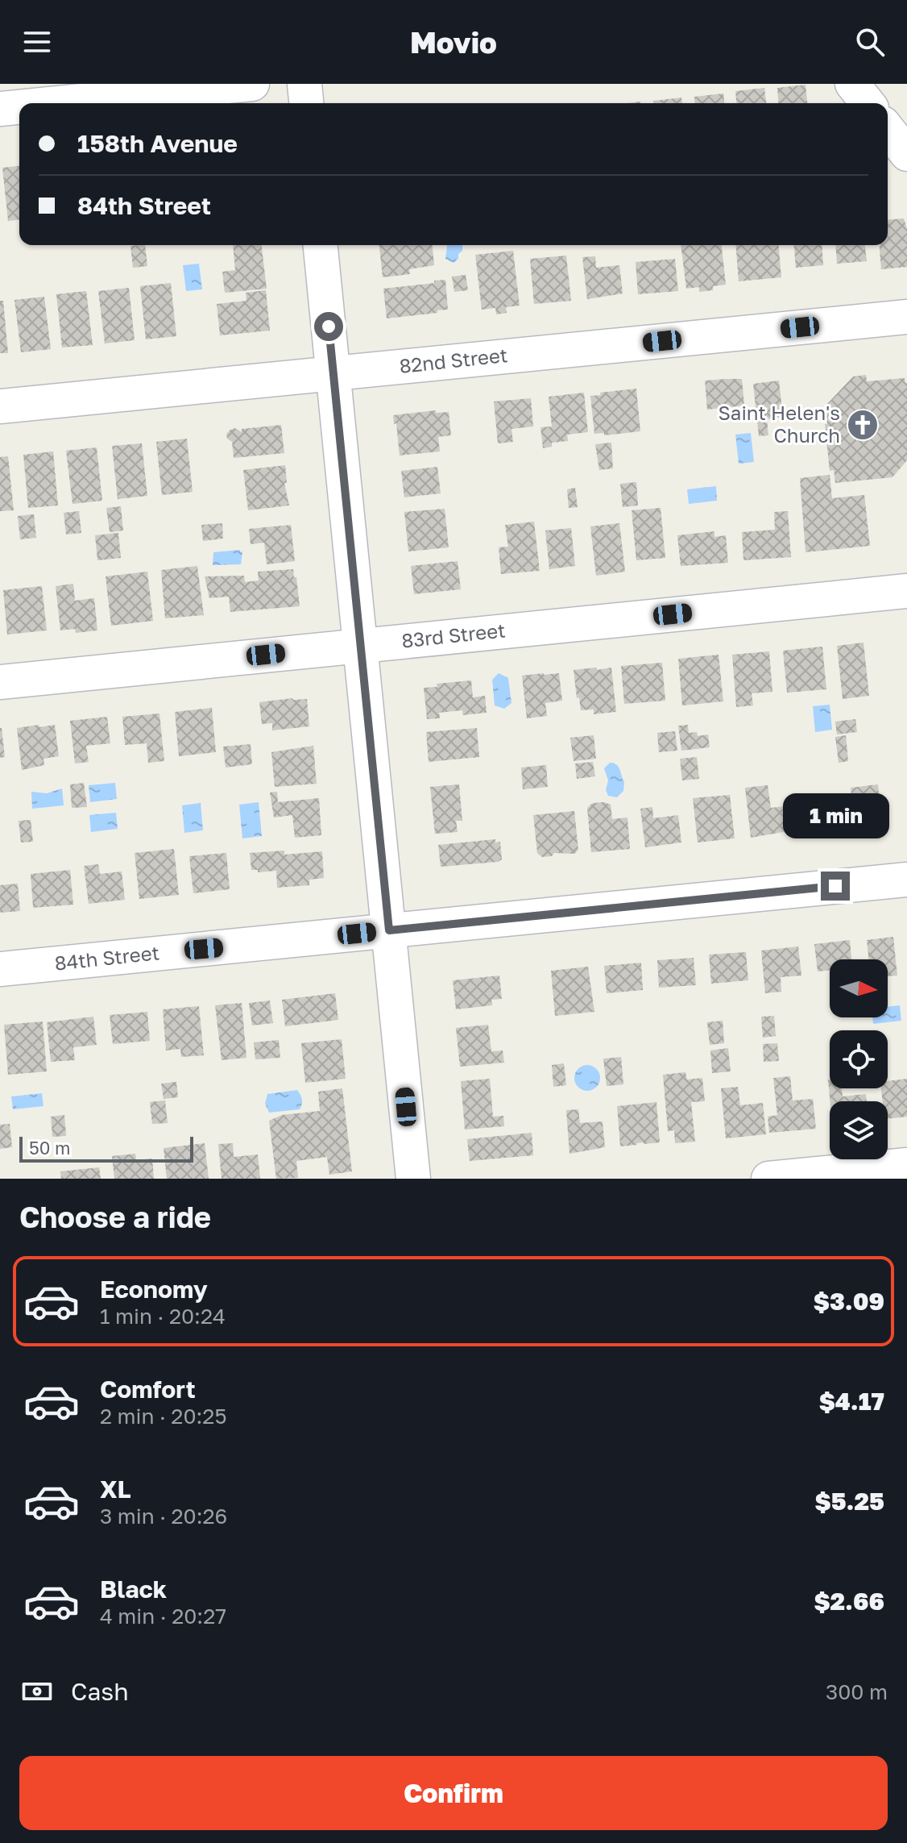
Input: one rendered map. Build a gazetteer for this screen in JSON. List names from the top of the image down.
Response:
{
  "streets": {
    "street": ["82nd Street", "83rd Street", "84th Street"]
  },
  "places": {
    "church": ["Saint Helen's Church"]
  },
  "scale_bar": "50 m",
  "north": "right",
  "page": {
    "header": "Movio",
    "banner": ["158th Avenue", "84th Street"],
    "bubble": "1 min",
    "scale": "50 m",
    "heading": "Choose a ride",
    "list": [
      {
        "name": "Economy",
        "note": "1 min · 20:24",
        "value": "$3.09"
      },
      {
        "name": "Comfort",
        "note": "2 min · 20:25",
        "value": "$4.17"
      },
      {
        "name": "XL",
        "note": "3 min · 20:26",
        "value": "$5.25"
      },
      {
        "name": "Black",
        "note": "4 min · 20:27",
        "value": "$2.66"
      }
    ],
    "pay": ["Cash", "300 m"],
    "buttons": "Confirm"
  }
}
